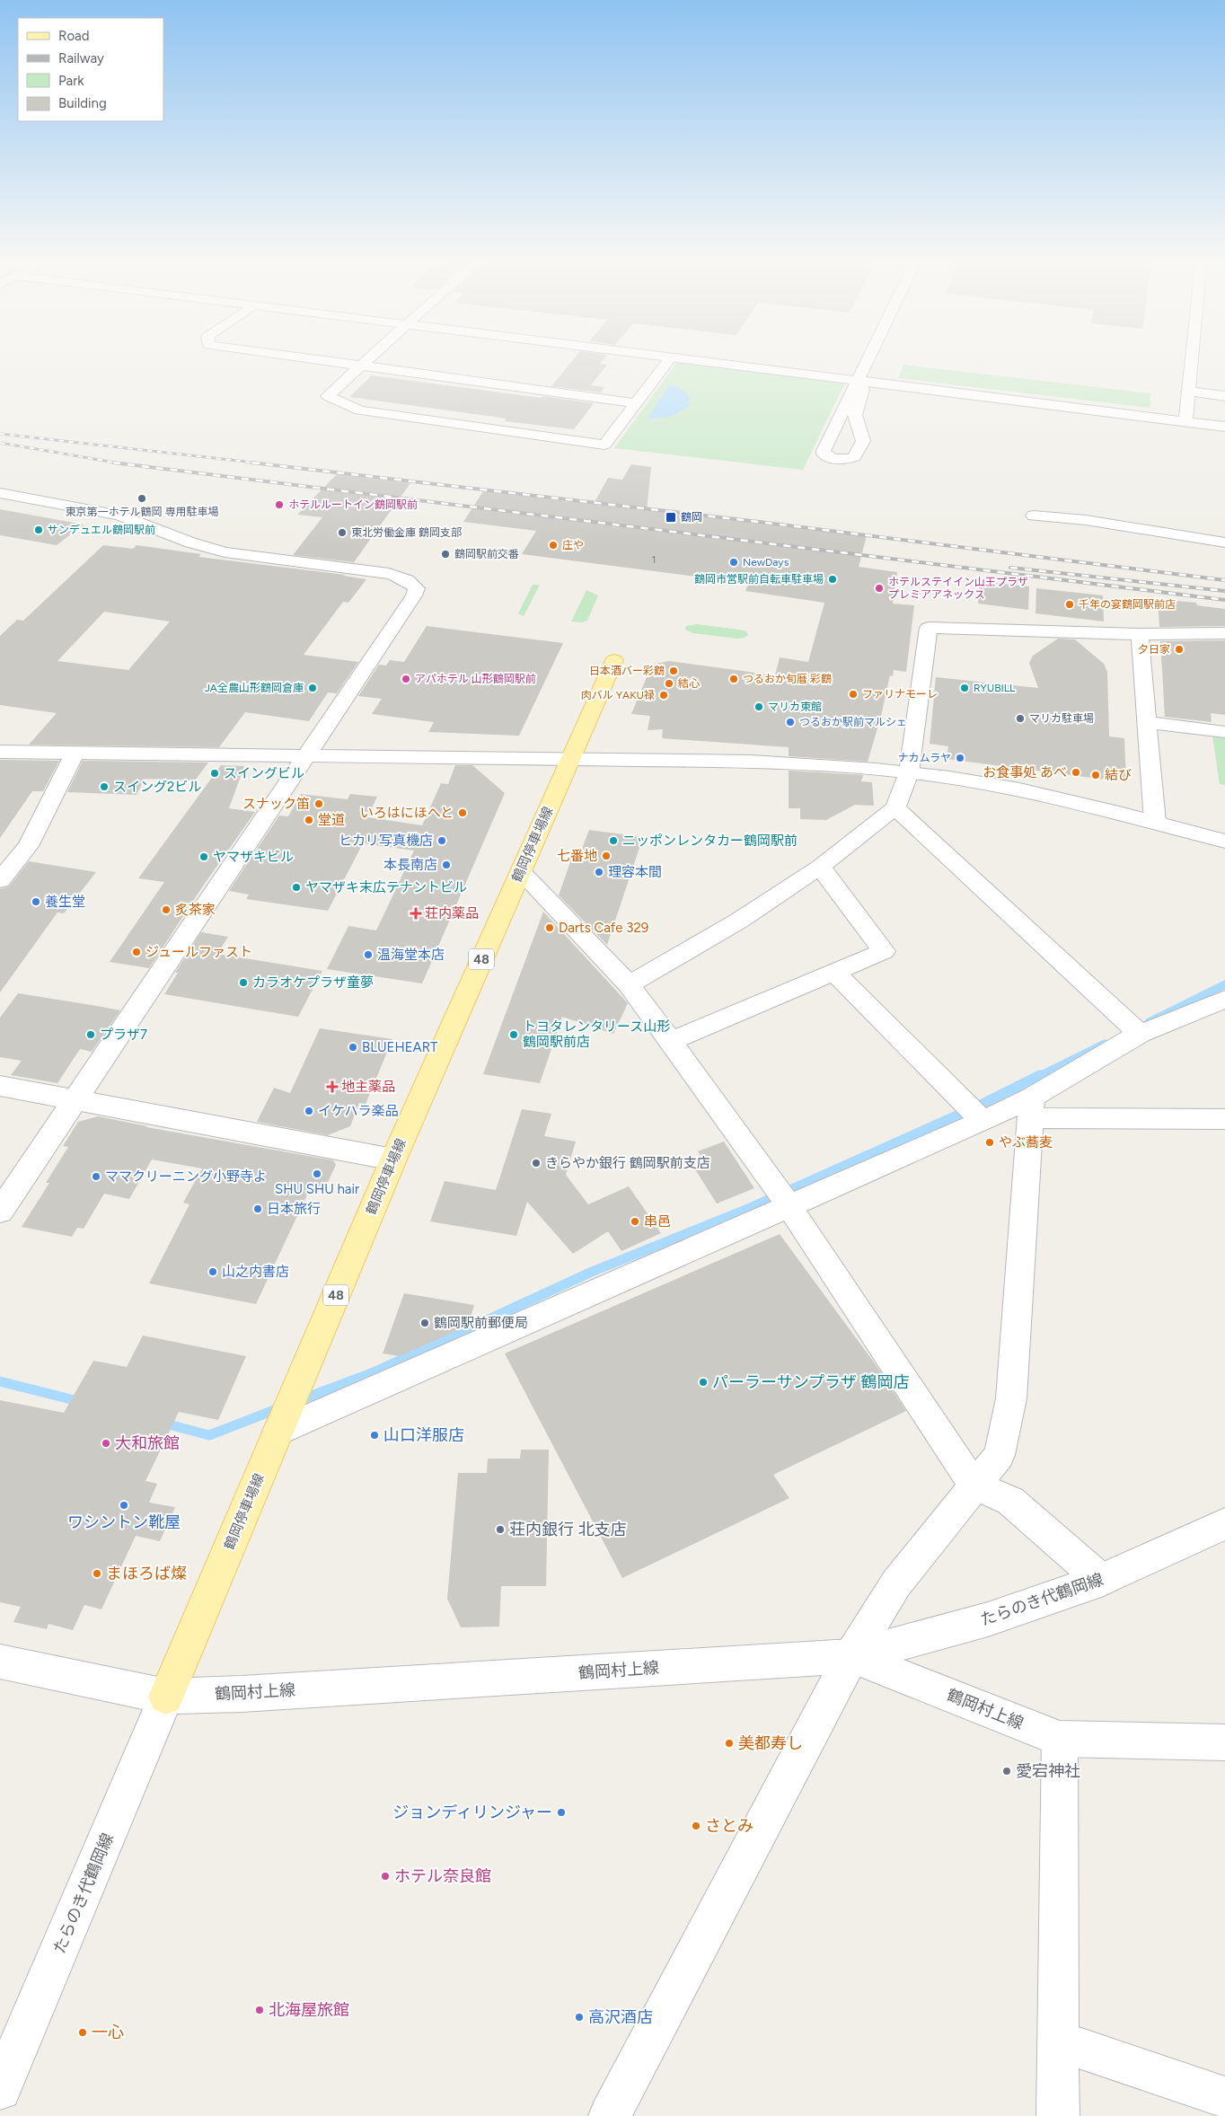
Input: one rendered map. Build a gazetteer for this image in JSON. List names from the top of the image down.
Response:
{
  "streets": {
    "main road": ["鶴岡停車場線", "48"],
    "street": ["たらのき代鶴岡線", "鶴岡村上線"]
  },
  "crossings": [
    ["鶴岡停車場線", "たらのき代鶴岡線"],
    ["鶴岡停車場線", "鶴岡村上線"],
    ["たらのき代鶴岡線", "鶴岡村上線"]
  ],
  "places": {
    "other": [
      "東京第一ホテル鶴岡 専用駐車場",
      "ホテルルートイン鶴岡駅前",
      "サンデュエル鶴岡駅前",
      "東北労働金庫 鶴岡支部",
      "庄や",
      "鶴岡駅前交番",
      "NewDays",
      "鶴岡市営駅前自転車駐車場",
      "ホテルステイイン山王プラザ プレミアアネックス",
      "千年の宴鶴岡駅前店",
      "夕日家",
      "日本酒バー彩鶴",
      "アパホテル 山形鶴岡駅前",
      "つるおか旬暦 彩鶴",
      "結心",
      "JA全農山形鶴岡倉庫",
      "RYUBILL",
      "ファリナモーレ",
      "肉バル YAKU禄",
      "マリカ東館",
      "マリカ駐車場",
      "つるおか駅前マルシェ",
      "ナカムラヤ",
      "お食事処 あべ",
      "スイングビル",
      "結び",
      "スイング2ビル",
      "スナック笛",
      "いろはにほへと",
      "堂道",
      "ヒカリ写真機店",
      "ニッポンレンタカー鶴岡駅前",
      "七番地",
      "ヤマザキビル",
      "本長南店",
      "理容本間",
      "ヤマザキ末広テナントビル",
      "養生堂",
      "炙茶家",
      "Darts Cafe 329",
      "ジュールファスト",
      "温海堂本店",
      "カラオケプラザ童夢",
      "プラザ7",
      "トヨタレンタリース山形 鶴岡駅前店",
      "BLUEHEART",
      "イケハラ楽品",
      "やぶ蕎麦",
      "きらやか銀行 鶴岡駅前支店",
      "SHU SHU hair",
      "ママクリーニング小野寺よ",
      "日本旅行",
      "串邑",
      "山之内書店",
      "鶴岡駅前郵便局",
      "パーラーサンプラザ 鶴岡店",
      "山口洋服店",
      "大和旅館",
      "ワシントン靴屋",
      "荘内銀行 北支店",
      "まほろば燦",
      "美都寿し",
      "愛宕神社",
      "ジョンディリンジャー",
      "さとみ",
      "ホテル奈良館",
      "北海屋旅館",
      "高沢酒店",
      "一心"
    ],
    "transit": ["鶴岡"],
    "health": ["荘内薬品", "地主薬品"]
  },
  "house_numbers": ["1"],
  "legend": [
    "Road",
    "Railway",
    "Park",
    "Building"
  ]
}
